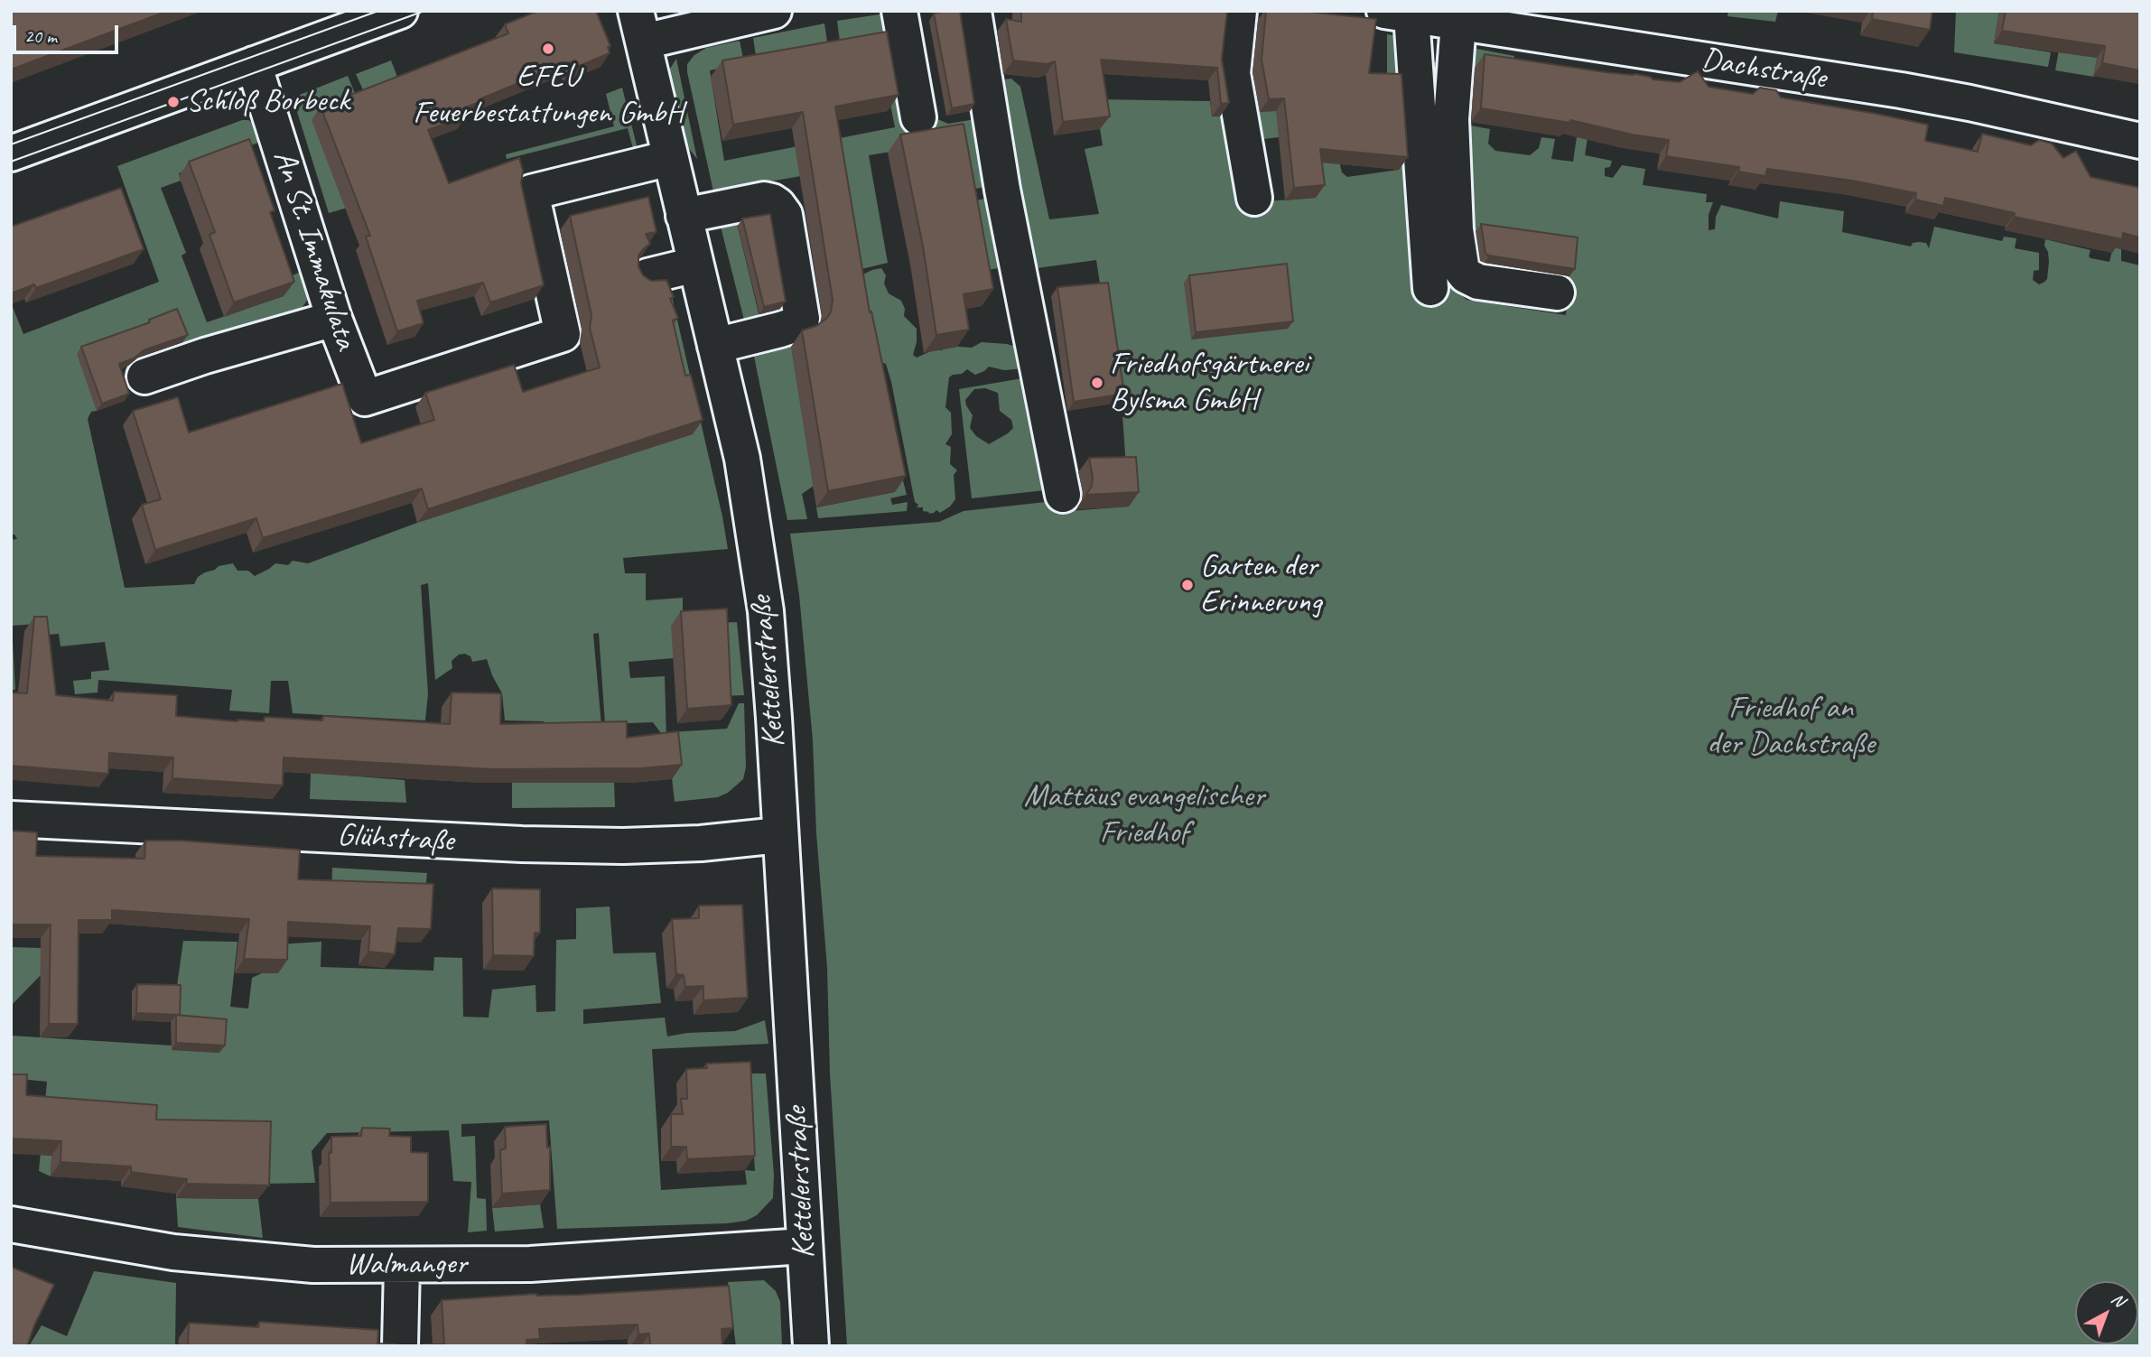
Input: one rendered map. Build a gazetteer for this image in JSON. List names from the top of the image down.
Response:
{
  "streets": {
    "street": [
      "Dachstraße",
      "An St. Immakulata",
      "Kettelerstraße",
      "Glühstraße",
      "Walmanger"
    ]
  },
  "crossings": [
    ["An St. Immakulata", "Kettelerstraße"],
    ["Kettelerstraße", "Glühstraße"],
    ["Kettelerstraße", "Walmanger"]
  ],
  "parks": ["Friedhof an der Dachstraße", "Mattäus evangelischer Friedhof"],
  "places": [
    "EFEU Feuerbestattungen GmbH",
    "Schloß Borbeck",
    "Friedhofsgärtnerei Bylsma GmbH",
    "Garten der Erinnerung"
  ],
  "scale_bar": "20 m",
  "north": "top right"
}
